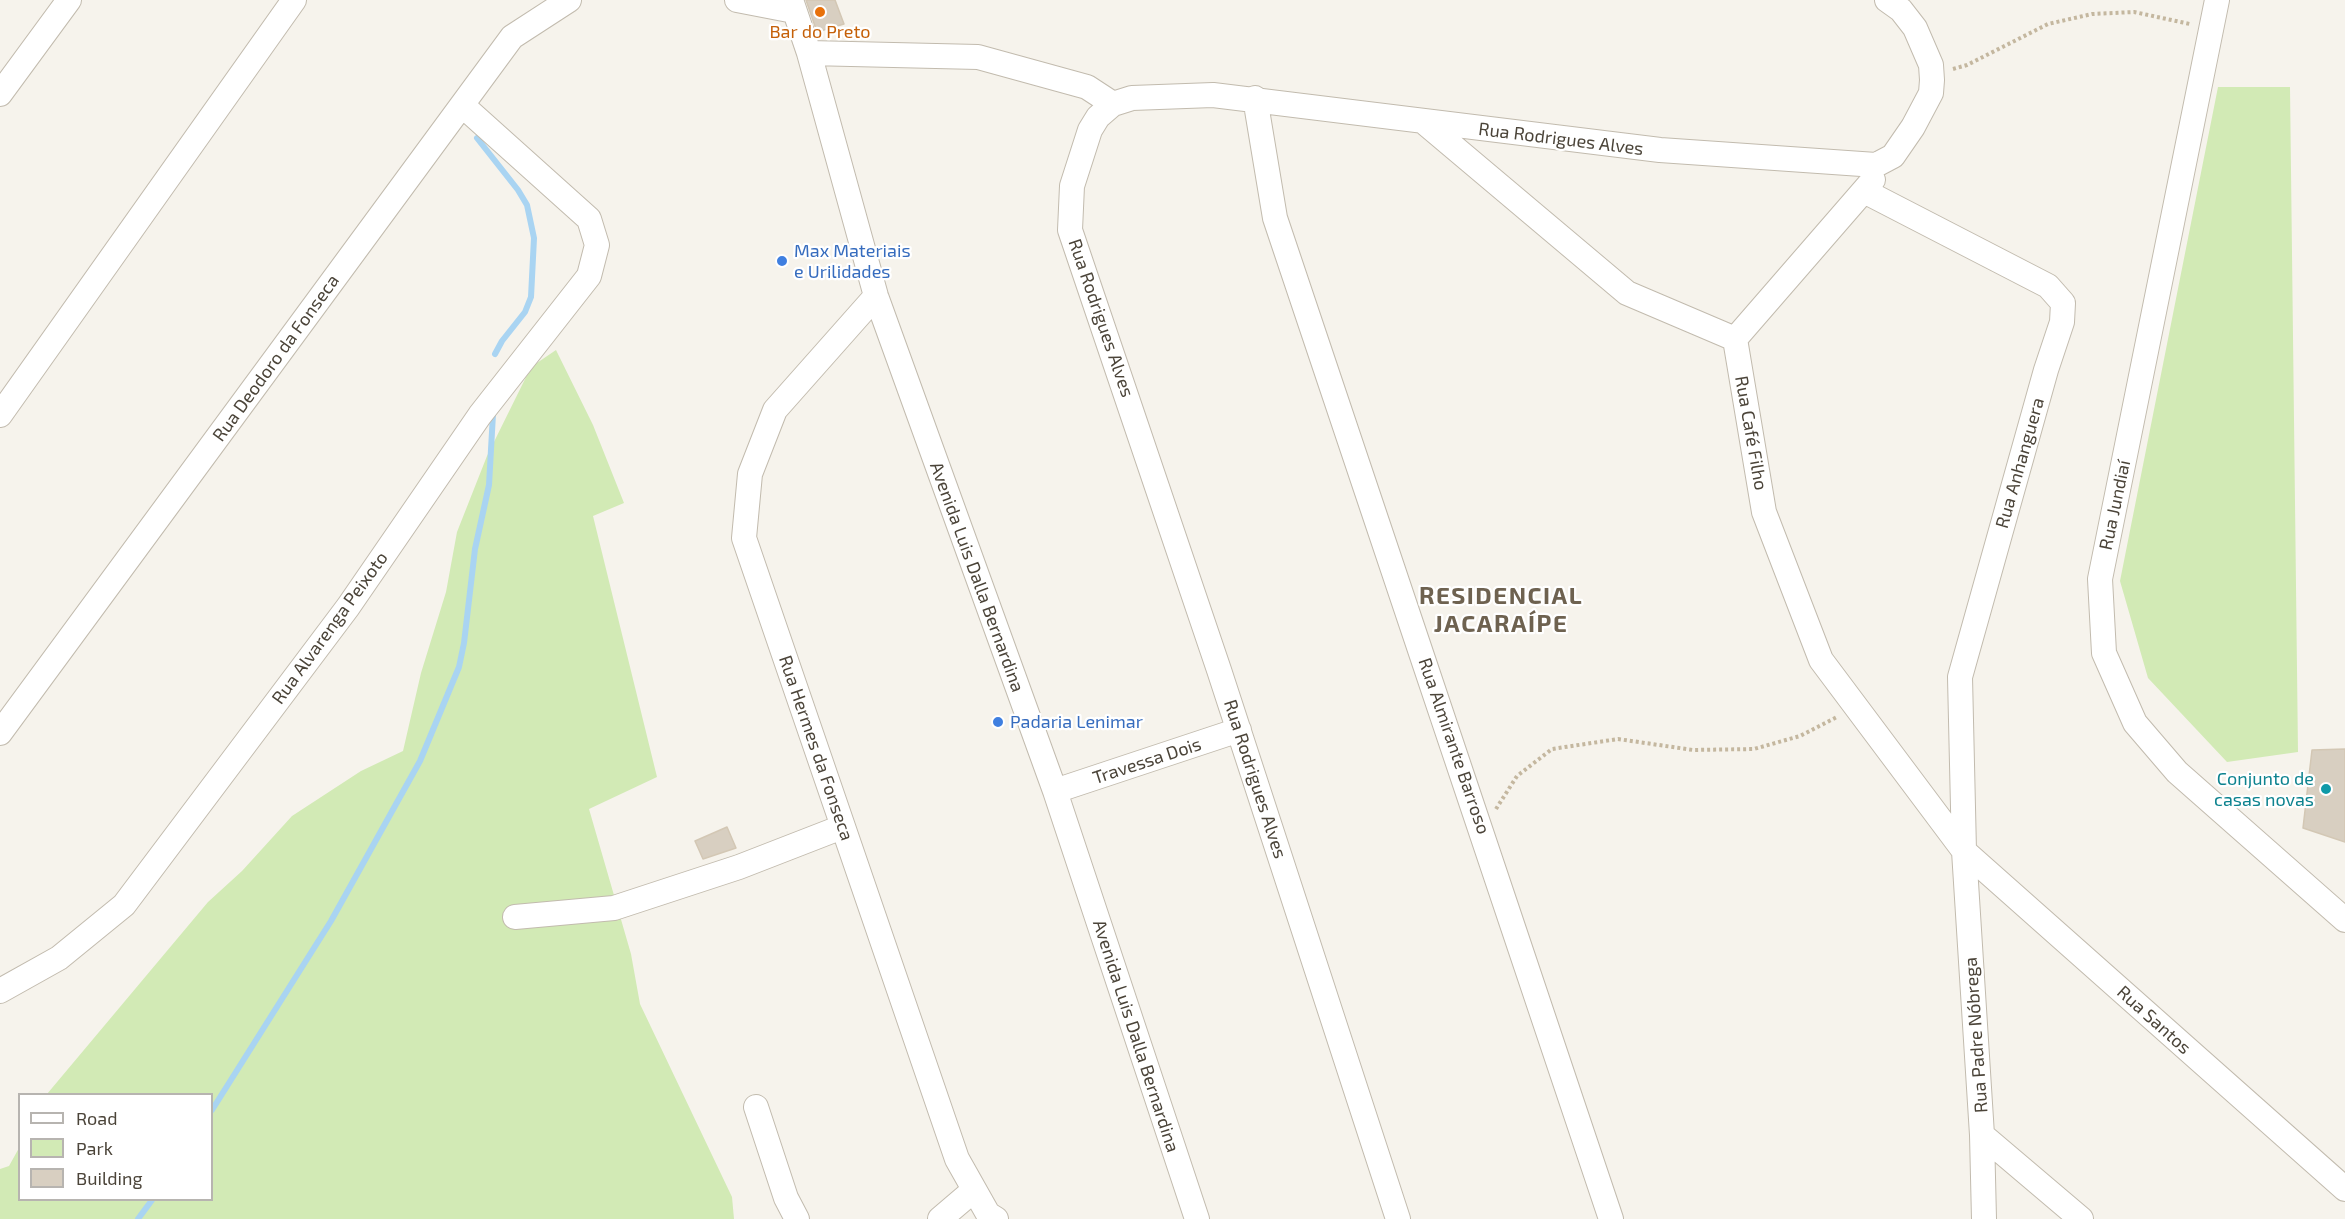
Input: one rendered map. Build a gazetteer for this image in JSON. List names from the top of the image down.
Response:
{
  "streets": {
    "street": [
      "Rua Rodrigues Alves",
      "Rua Deodoro da Fonseca",
      "Rua Café Filho",
      "Rua Anhanguera",
      "Rua Jundiaí",
      "Avenida Luis Dalla Bernardina",
      "Rua Alvarenga Peixoto",
      "Rua Almirante Barroso",
      "Rua Hermes da Fonseca",
      "Travessa Dois",
      "Rua Santos",
      "Rua Padre Nóbrega"
    ]
  },
  "crossings": [
    ["Rua Rodrigues Alves", "Rua Almirante Barroso"],
    ["Rua Rodrigues Alves", "Travessa Dois"],
    ["Rua Deodoro da Fonseca", "Rua Alvarenga Peixoto"],
    ["Rua Café Filho", "Rua Anhanguera"],
    ["Rua Café Filho", "Rua Santos"],
    ["Rua Café Filho", "Rua Padre Nóbrega"],
    ["Rua Anhanguera", "Rua Santos"],
    ["Rua Anhanguera", "Rua Padre Nóbrega"],
    ["Avenida Luis Dalla Bernardina", "Rua Hermes da Fonseca"],
    ["Avenida Luis Dalla Bernardina", "Travessa Dois"],
    ["Rua Santos", "Rua Padre Nóbrega"]
  ],
  "districts": ["RESIDENCIAL JACARAÍPE"],
  "places": [
    "Bar do Preto",
    "Max Materiais e Urilidades",
    "Padaria Lenimar",
    "Conjunto de casas novas"
  ],
  "legend": ["Road", "Park", "Building"]
}
